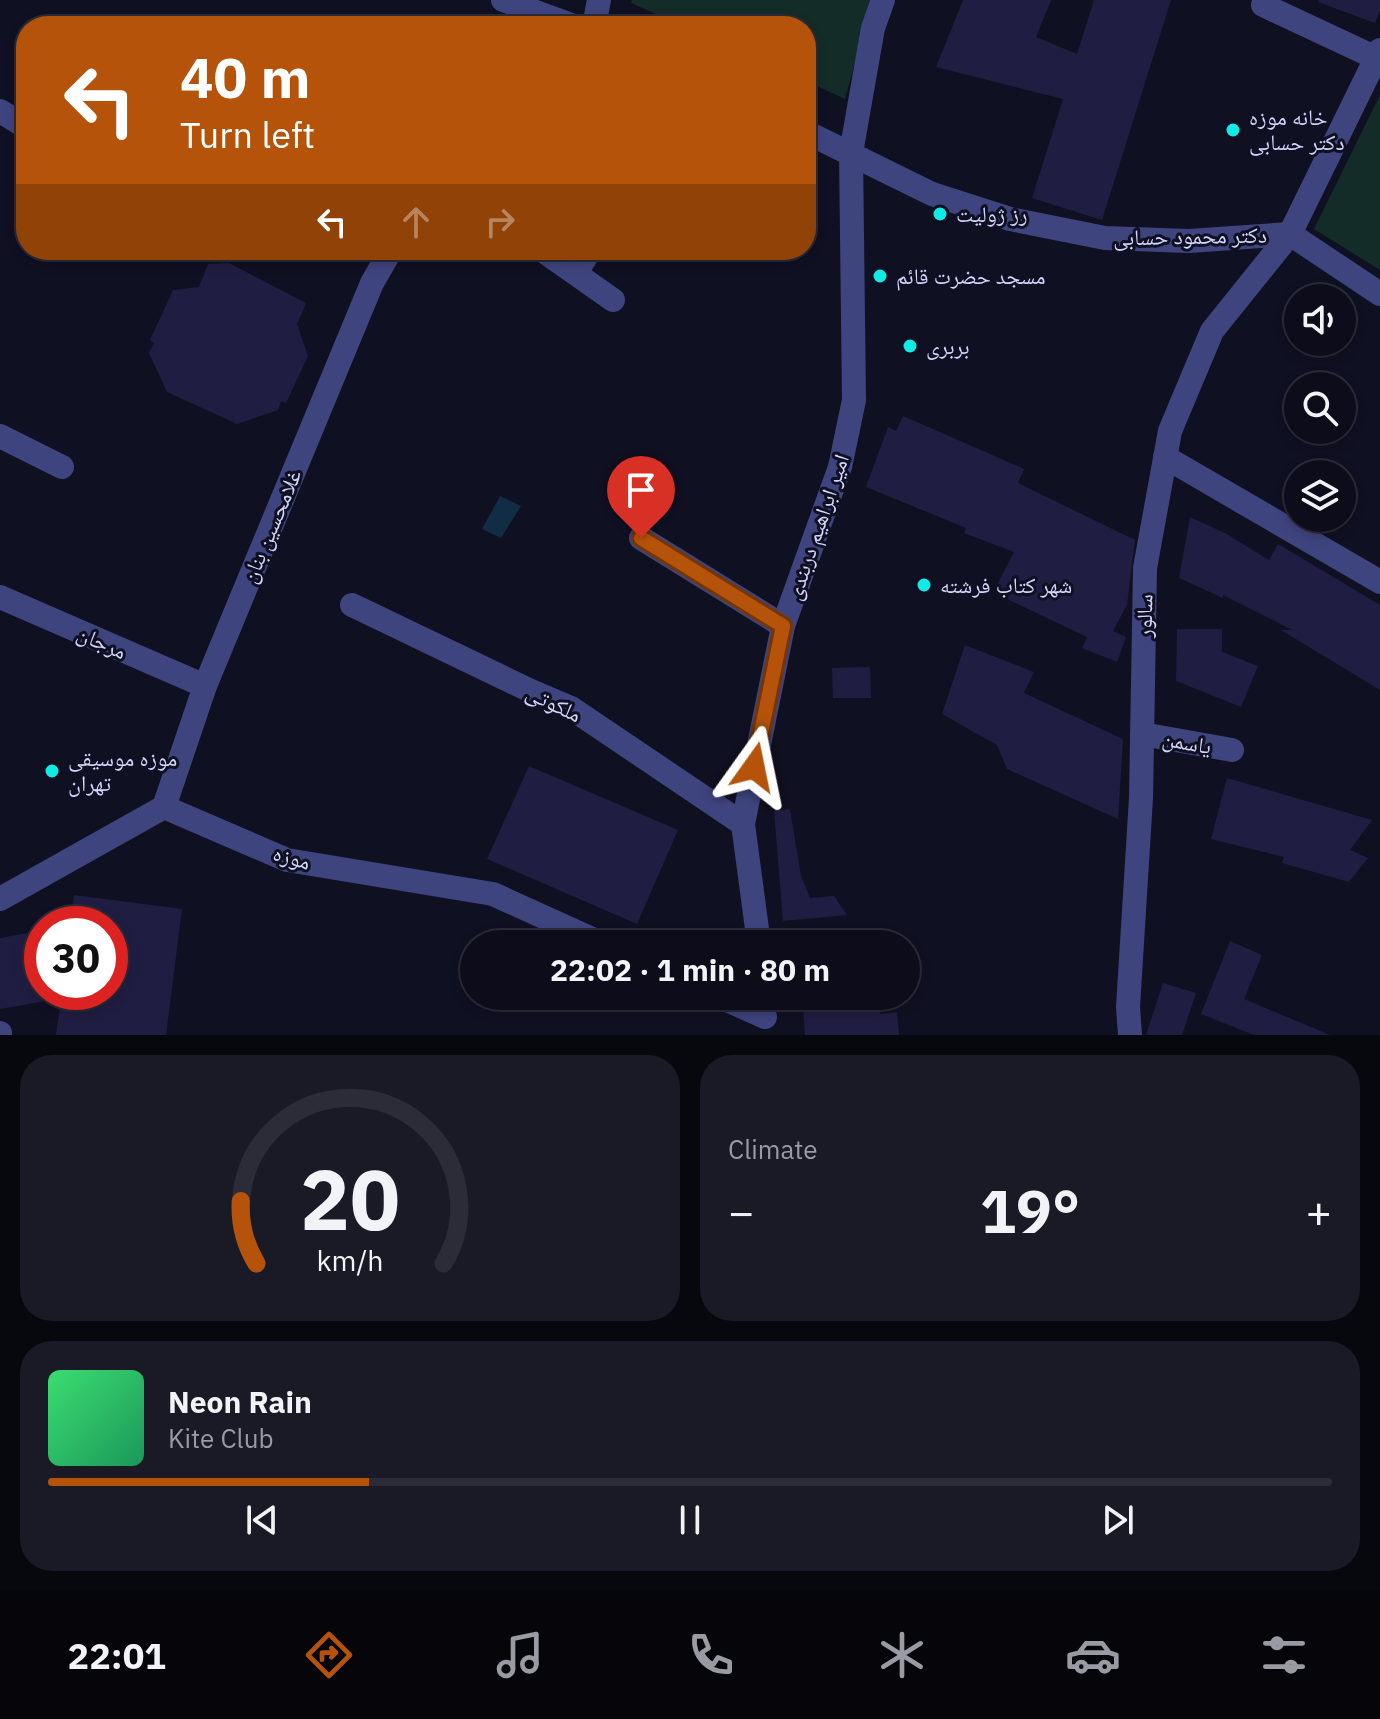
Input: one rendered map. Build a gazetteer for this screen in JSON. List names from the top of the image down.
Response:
{
  "streets": {
    "street": [
      "دکتر محمود حسابی",
      "غلامحسین بنان",
      "امیر ابراهیم دربندی",
      "سالور",
      "مرجان",
      "ملکوتی",
      "یاسمن",
      "موزه"
    ]
  },
  "crossings": [
    ["دکتر محمود حسابی", "امیر ابراهیم دربندی"],
    ["دکتر محمود حسابی", "سالور"],
    ["غلامحسین بنان", "مرجان"],
    ["غلامحسین بنان", "موزه"],
    ["امیر ابراهیم دربندی", "ملکوتی"],
    ["سالور", "یاسمن"]
  ],
  "places": [
    "خانه موزه دکتر حسابی",
    "رز ژولیت",
    "مسجد حضرت قائم",
    "بربری",
    "شهر کتاب فرشته",
    "موزه موسیقی تهران"
  ],
  "page": {
    "turn": ["40 m", "Turn left"],
    "limit": "30",
    "trip": "22:02 · 1 min · 80 m",
    "tile": "Climate",
    "heat": ["−", "19°", "+"],
    "song": ["Neon Rain", "Kite Club"],
    "tabs": "22:01",
    "gauge": ["20", "km/h"]
  }
}
